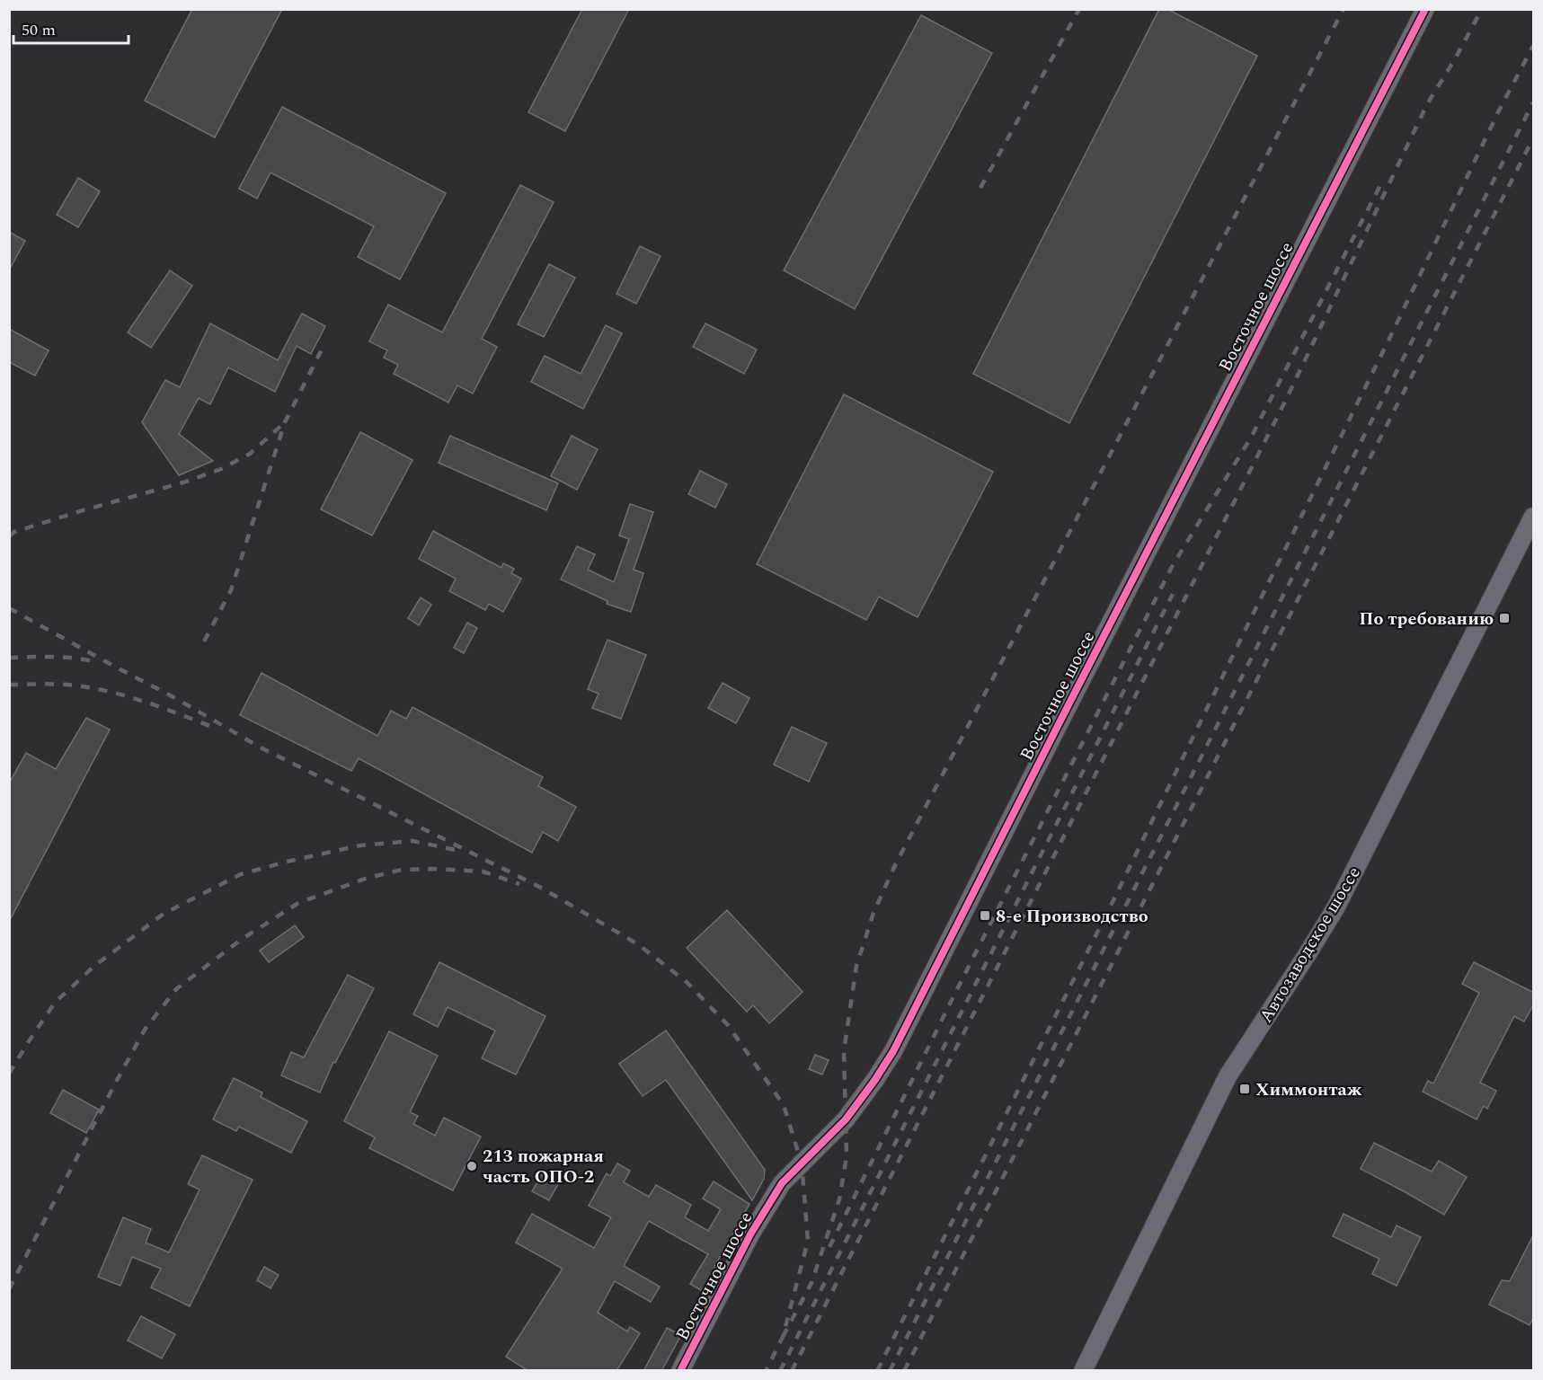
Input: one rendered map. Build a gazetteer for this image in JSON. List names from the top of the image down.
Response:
{
  "streets": {
    "street": ["Восточное шоссе", "Автозаводское шоссе"]
  },
  "places": {
    "transit": ["По требованию", "8-е Производство", "Химмонтаж"],
    "other": ["213 пожарная часть ОПО-2"]
  },
  "scale_bar": "50 m"
}
